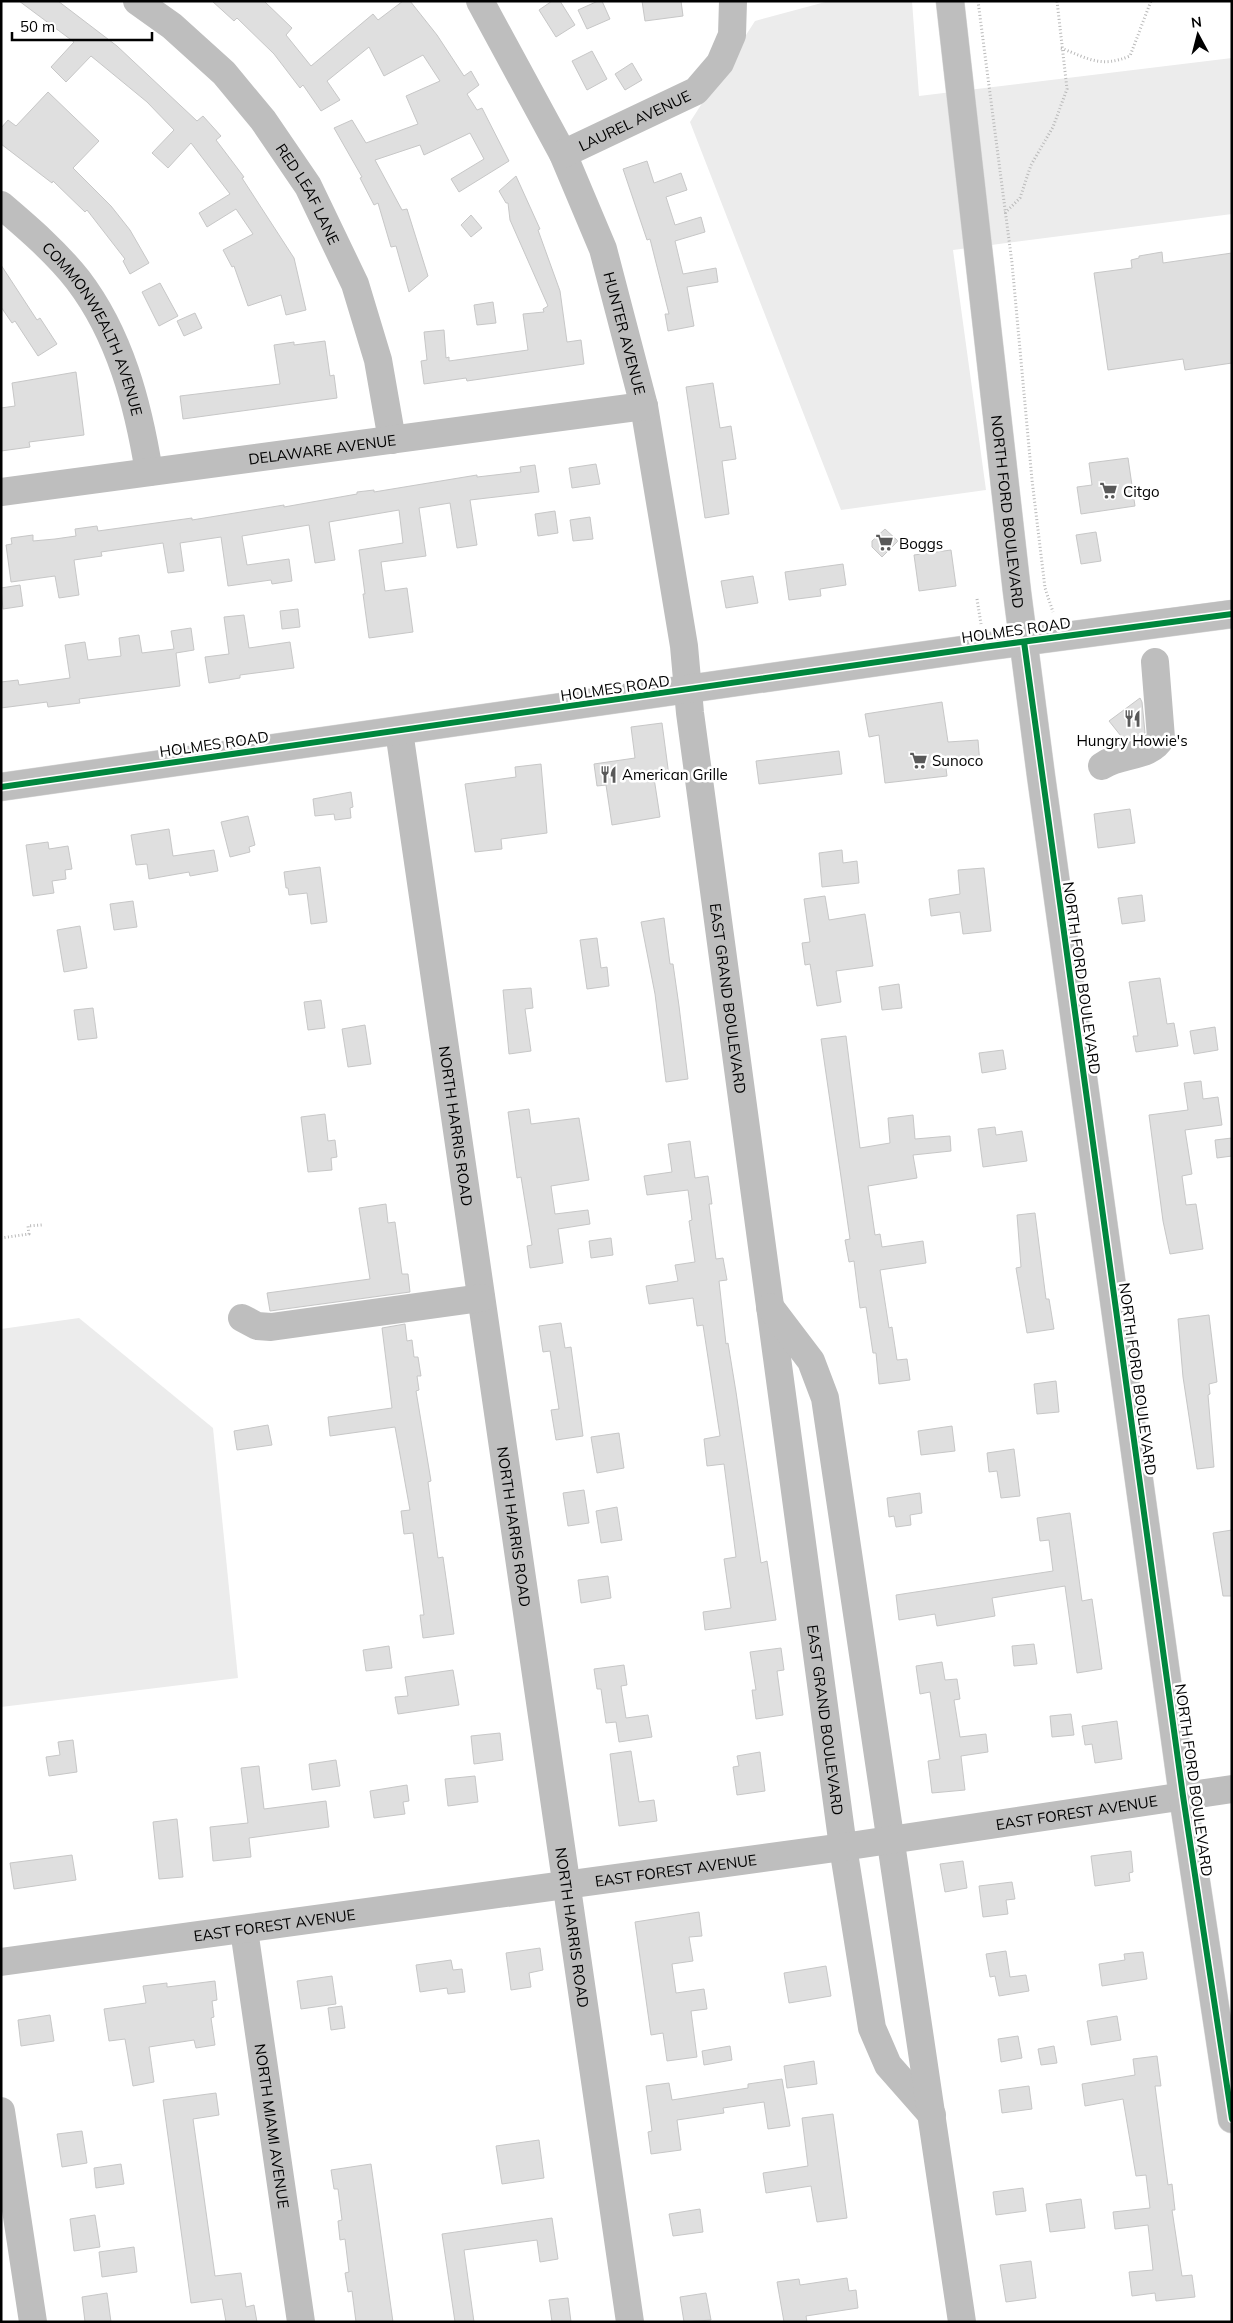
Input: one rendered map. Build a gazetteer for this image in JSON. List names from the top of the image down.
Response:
{
  "streets": {
    "street": [
      "LAUREL AVENUE",
      "RED LEAF LANE",
      "COMMONWEALTH AVENUE",
      "HUNTER AVENUE",
      "DELAWARE AVENUE",
      "NORTH FORD BOULEVARD",
      "HOLMES ROAD",
      "EAST GRAND BOULEVARD",
      "NORTH HARRIS ROAD",
      "EAST FOREST AVENUE",
      "NORTH MIAMI AVENUE"
    ]
  },
  "crossings": [
    ["LAUREL AVENUE", "HUNTER AVENUE"],
    ["RED LEAF LANE", "DELAWARE AVENUE"],
    ["COMMONWEALTH AVENUE", "DELAWARE AVENUE"],
    ["HUNTER AVENUE", "DELAWARE AVENUE"],
    ["HUNTER AVENUE", "HOLMES ROAD"],
    ["HUNTER AVENUE", "EAST GRAND BOULEVARD"],
    ["NORTH FORD BOULEVARD", "HOLMES ROAD"],
    ["NORTH FORD BOULEVARD", "EAST FOREST AVENUE"],
    ["HOLMES ROAD", "EAST GRAND BOULEVARD"],
    ["HOLMES ROAD", "NORTH HARRIS ROAD"],
    ["EAST GRAND BOULEVARD", "EAST FOREST AVENUE"],
    ["NORTH HARRIS ROAD", "EAST FOREST AVENUE"],
    ["EAST FOREST AVENUE", "NORTH MIAMI AVENUE"]
  ],
  "places": {
    "supermarket": ["Citgo", "Boggs", "Sunoco"],
    "restaurant": ["Hungry Howie's", "American Grille"]
  },
  "scale_bar": "50 m",
  "north": "top"
}
